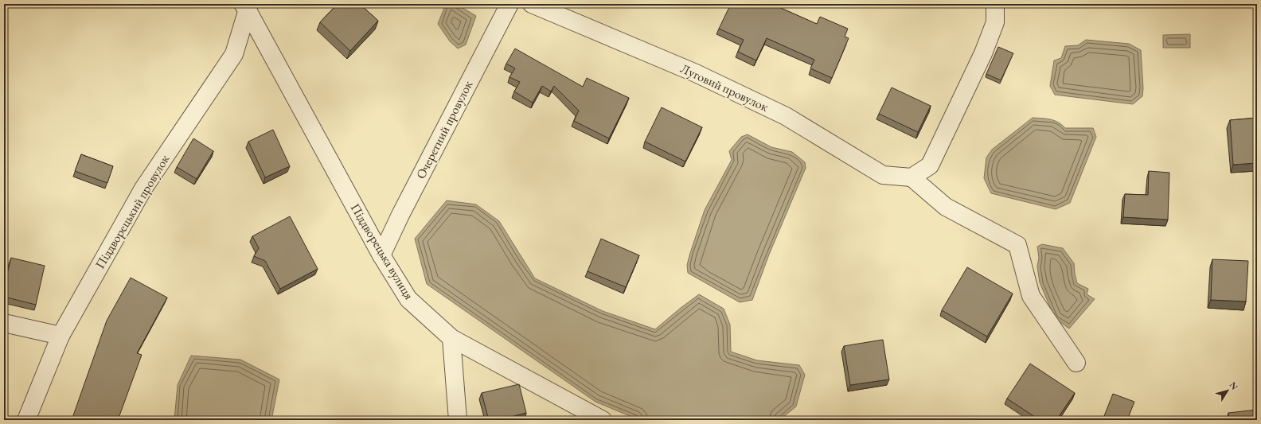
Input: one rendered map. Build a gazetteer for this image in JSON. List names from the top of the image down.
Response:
{
  "streets": {
    "street": [
      "Луговий провулок",
      "Очеретний провулок",
      "Піддворецький провулок",
      "Піддворецька вулиця"
    ]
  },
  "crossings": [
    ["Очеретний провулок", "Піддворецька вулиця"],
    ["Піддворецький провулок", "Піддворецька вулиця"]
  ],
  "north": "top right"
}
